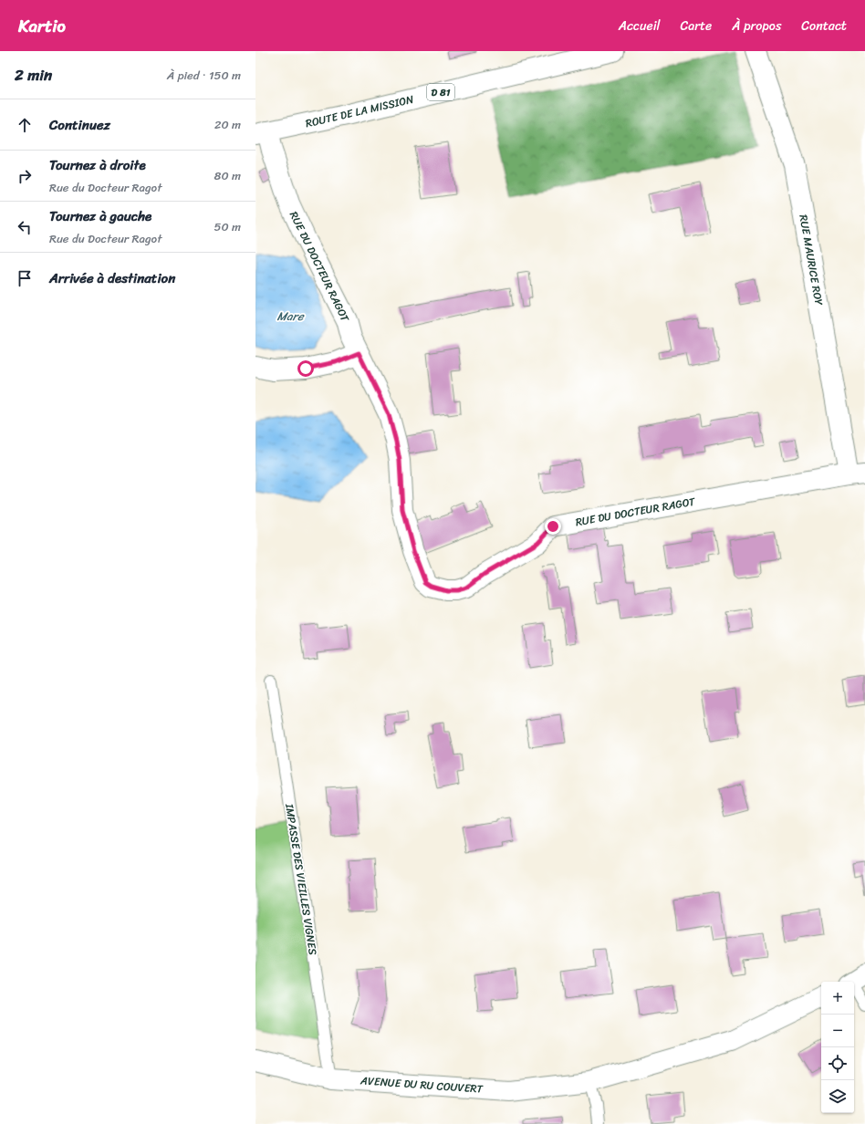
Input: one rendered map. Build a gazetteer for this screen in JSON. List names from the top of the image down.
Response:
{
  "streets": {
    "street": [
      "D 81",
      "ROUTE DE LA MISSION",
      "RUE MAURICE ROY",
      "RUE DU DOCTEUR RAGOT",
      "AVENUE DU RU COUVERT"
    ],
    "lane": ["IMPASSE DES VIEILLES VIGNES"]
  },
  "crossings": [
    ["ROUTE DE LA MISSION", "RUE DU DOCTEUR RAGOT"],
    ["RUE MAURICE ROY", "RUE DU DOCTEUR RAGOT"],
    ["IMPASSE DES VIEILLES VIGNES", "AVENUE DU RU COUVERT"]
  ],
  "water": ["Mare"],
  "page": {
    "header": "Kartio",
    "nav": [
      "Accueil",
      "Carte",
      "À propos",
      "Contact"
    ],
    "heading": ["2 min", "À pied · 150 m"],
    "list": [
      ["Continuez", "20 m"],
      ["Tournez à droite", "Rue du Docteur Ragot", "80 m"],
      ["Tournez à gauche", "Rue du Docteur Ragot", "50 m"],
      "Arrivée à destination"
    ],
    "map_buttons": ["+", "−"]
  }
}
